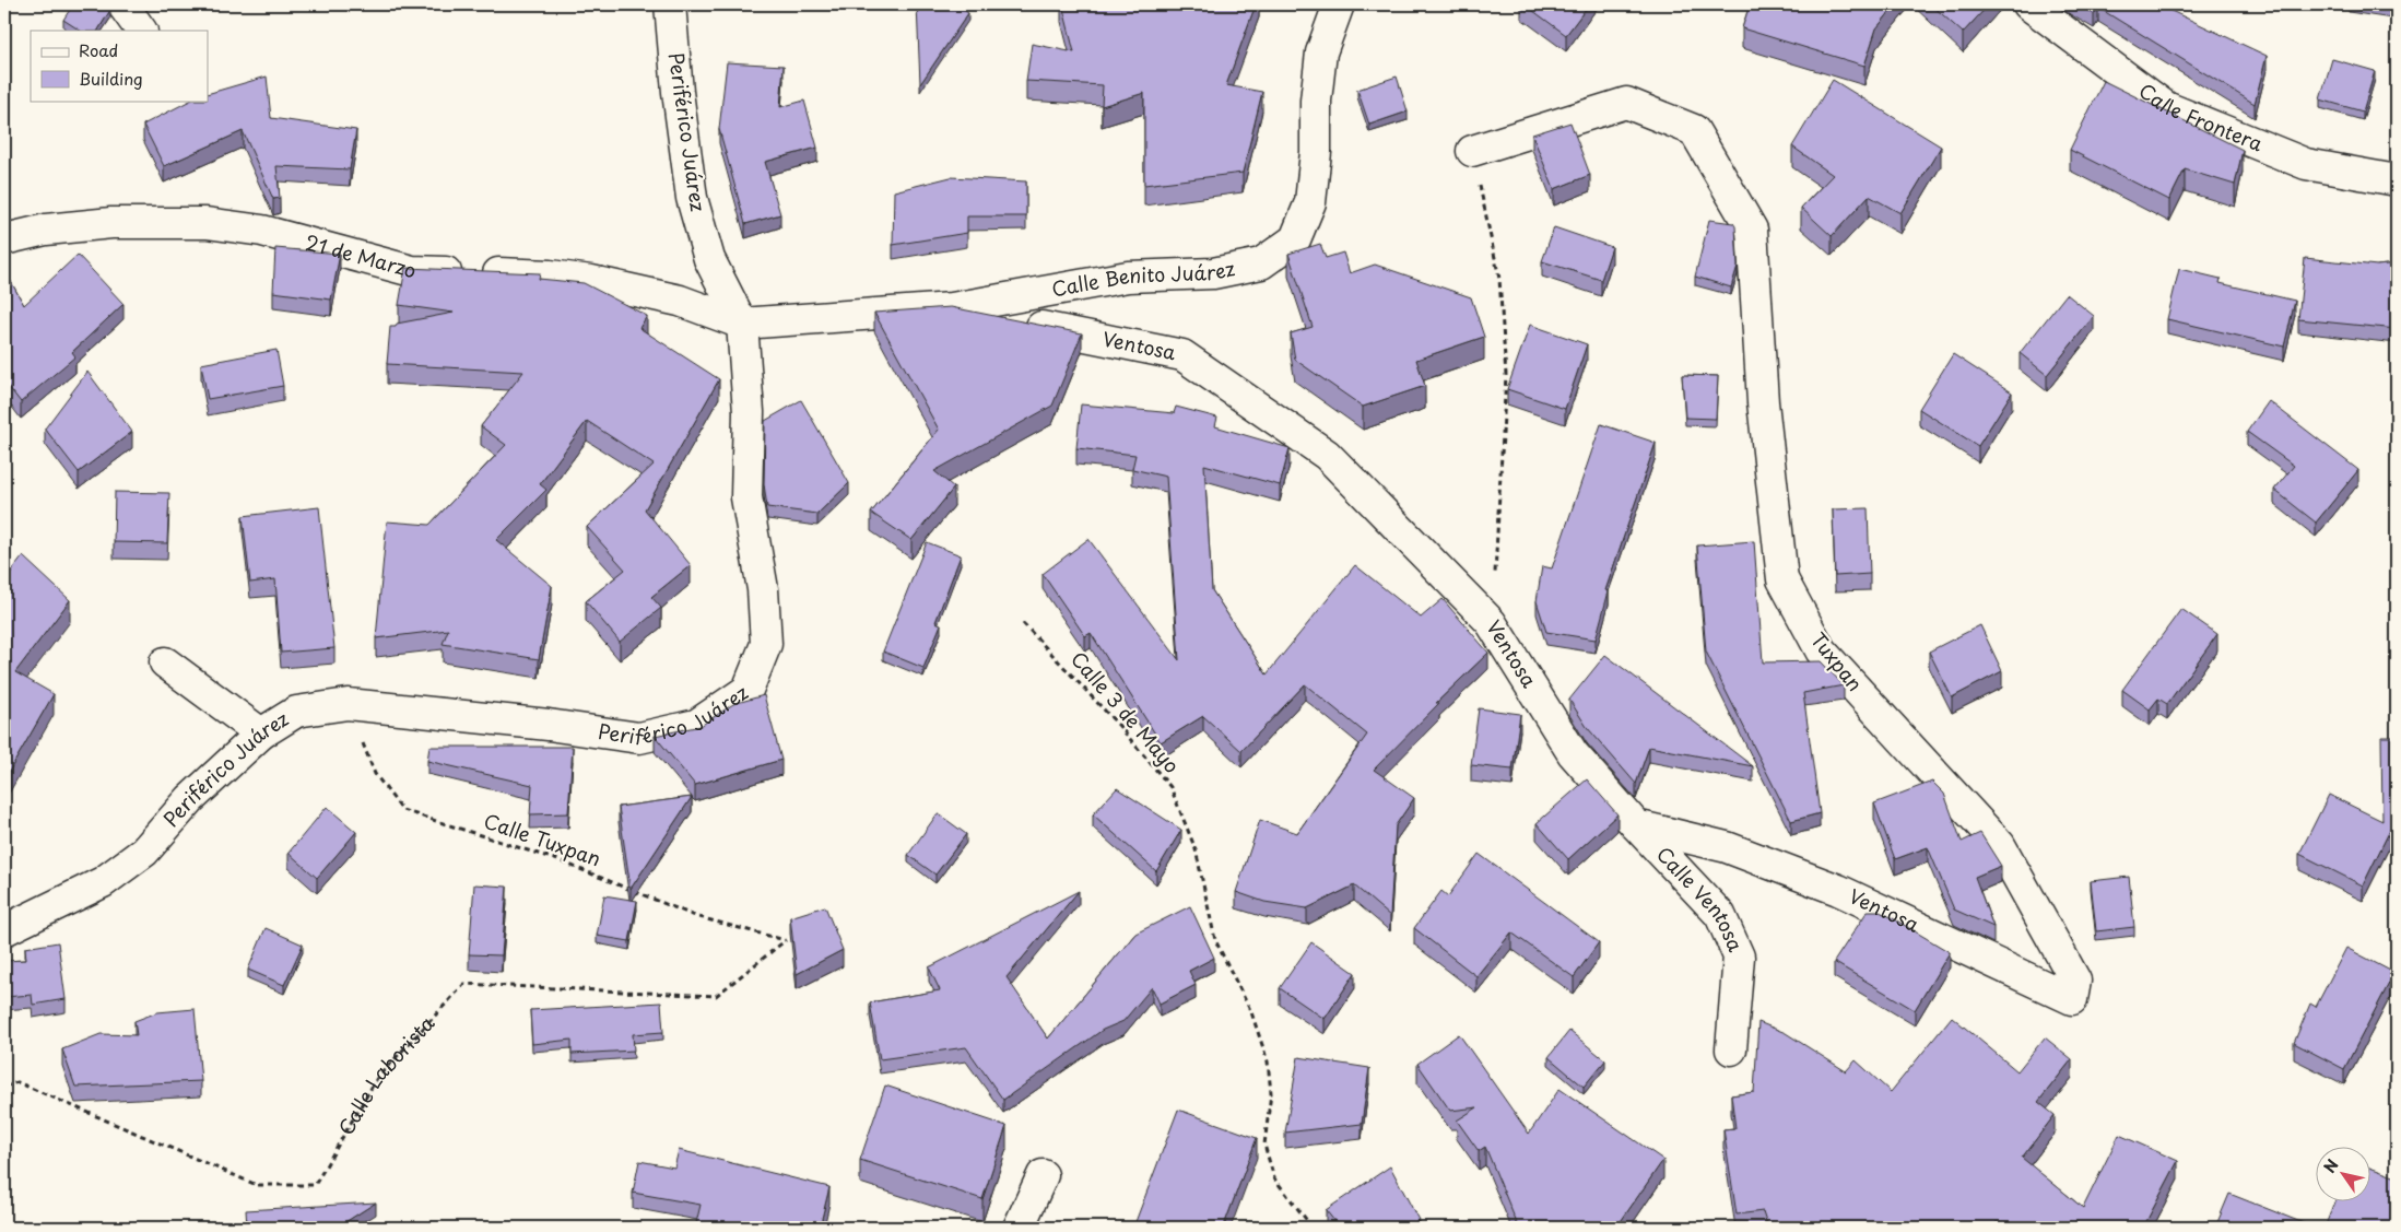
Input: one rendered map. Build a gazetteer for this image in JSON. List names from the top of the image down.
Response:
{
  "streets": {
    "street": [
      "Calle Frontera",
      "Periférico Juárez",
      "21 de Marzo",
      "Calle Benito Juárez",
      "Ventosa",
      "Tuxpan",
      "Calle Ventosa"
    ],
    "path": ["Calle 3 de Mayo", "Calle Tuxpan", "Calle Laborista"]
  },
  "crossings": [
    ["Periférico Juárez", "21 de Marzo"],
    ["Periférico Juárez", "Calle Benito Juárez"],
    ["Periférico Juárez", "Calle Tuxpan"],
    ["21 de Marzo", "Calle Benito Juárez"],
    ["Calle Benito Juárez", "Ventosa"],
    ["Ventosa", "Tuxpan"],
    ["Ventosa", "Calle Ventosa"],
    ["Calle Tuxpan", "Calle Laborista"]
  ],
  "legend": ["Road", "Building"],
  "north": "top left"
}
